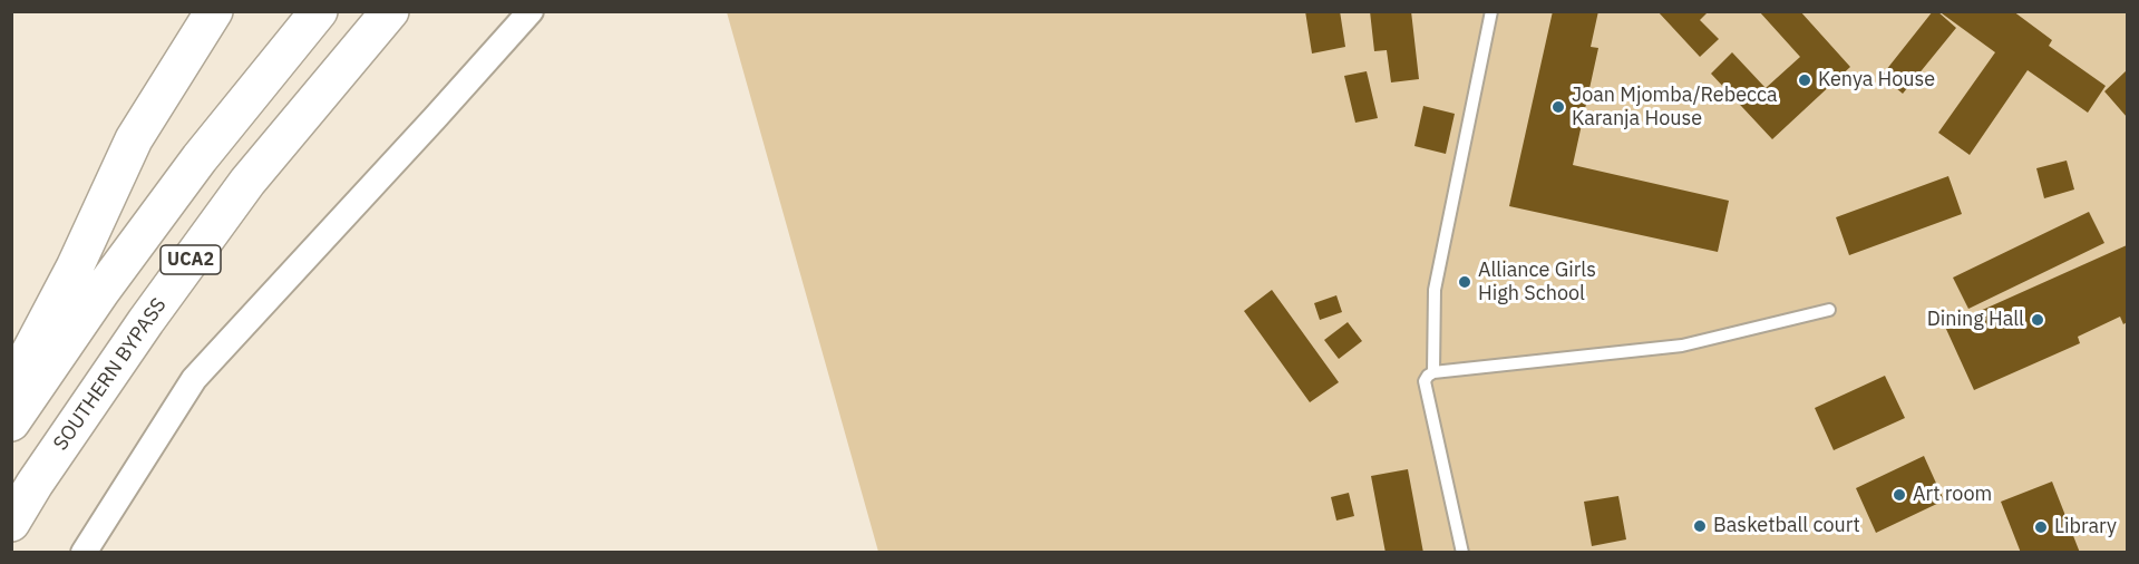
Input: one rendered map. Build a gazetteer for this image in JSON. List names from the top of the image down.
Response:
{
  "streets": {
    "highway": ["UCA2", "SOUTHERN BYPASS"]
  },
  "places": [
    "Kenya House",
    "Joan Mjomba/Rebecca Karanja House",
    "Alliance Girls High School",
    "Dining Hall",
    "Art room",
    "Basketball court",
    "Library"
  ]
}
